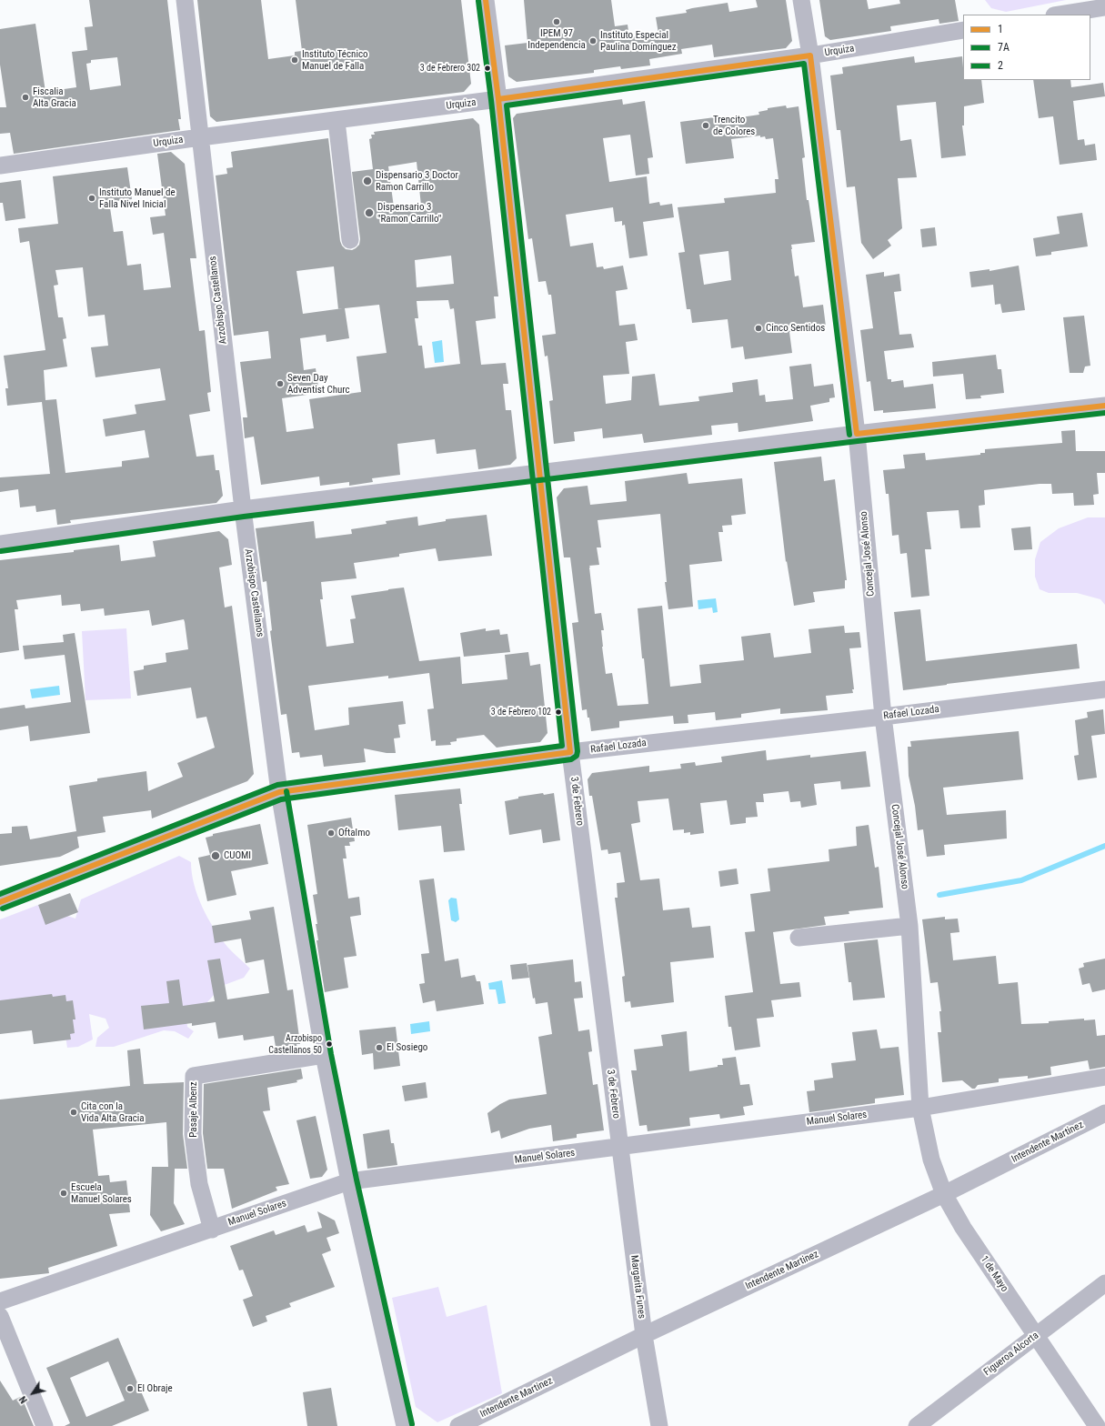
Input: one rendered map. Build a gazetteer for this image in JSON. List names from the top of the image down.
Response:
{
  "streets": {
    "street": [
      "Urquiza",
      "Arzobispo Castellanos",
      "Concejal José Alonso",
      "Rafael Lozada",
      "3 de Febrero",
      "Pasaje Albenz",
      "Manuel Solares",
      "Intendente Martinez",
      "1 de Mayo",
      "Margarita Funes",
      "Figueroa Alcorta"
    ]
  },
  "crossings": [
    ["Urquiza", "Arzobispo Castellanos"],
    ["Urquiza", "Concejal José Alonso"],
    ["Urquiza", "3 de Febrero"],
    ["Arzobispo Castellanos", "Rafael Lozada"],
    ["Arzobispo Castellanos", "Pasaje Albenz"],
    ["Arzobispo Castellanos", "Manuel Solares"],
    ["Concejal José Alonso", "Rafael Lozada"],
    ["Concejal José Alonso", "Manuel Solares"],
    ["Concejal José Alonso", "1 de Mayo"],
    ["Rafael Lozada", "3 de Febrero"],
    ["3 de Febrero", "Manuel Solares"],
    ["3 de Febrero", "Margarita Funes"],
    ["Pasaje Albenz", "Manuel Solares"],
    ["Manuel Solares", "1 de Mayo"],
    ["Manuel Solares", "Margarita Funes"],
    ["Intendente Martinez", "1 de Mayo"],
    ["Intendente Martinez", "Margarita Funes"],
    ["1 de Mayo", "Figueroa Alcorta"]
  ],
  "places": [
    "IPEM 97 Independencia",
    "Instituto Especial Paulina Domínguez",
    "Instituto Técnico Manuel de Falla",
    "3 de Febrero 302",
    "Fiscalia Alta Gracia",
    "Trencito de Colores",
    "Dispensario 3 Doctor Ramon Carrillo",
    "Instituto Manuel de Falla Nivel Inicial",
    "Dispensario 3 \"Ramon Carrillo\"",
    "Cinco Sentidos",
    "Seven Day Adventist Churc",
    "3 de Febrero 102",
    "Oftalmo",
    "CUOMI",
    "Arzobispo Castellanos 50",
    "El Sosiego",
    "Cita con la Vida Alta Gracia",
    "Escuela Manuel Solares",
    "El Obraje"
  ],
  "lines": ["transit line 1", "transit line 2", "transit line 7A"],
  "legend": ["1", "7A", "2"],
  "north": "bottom left"
}
